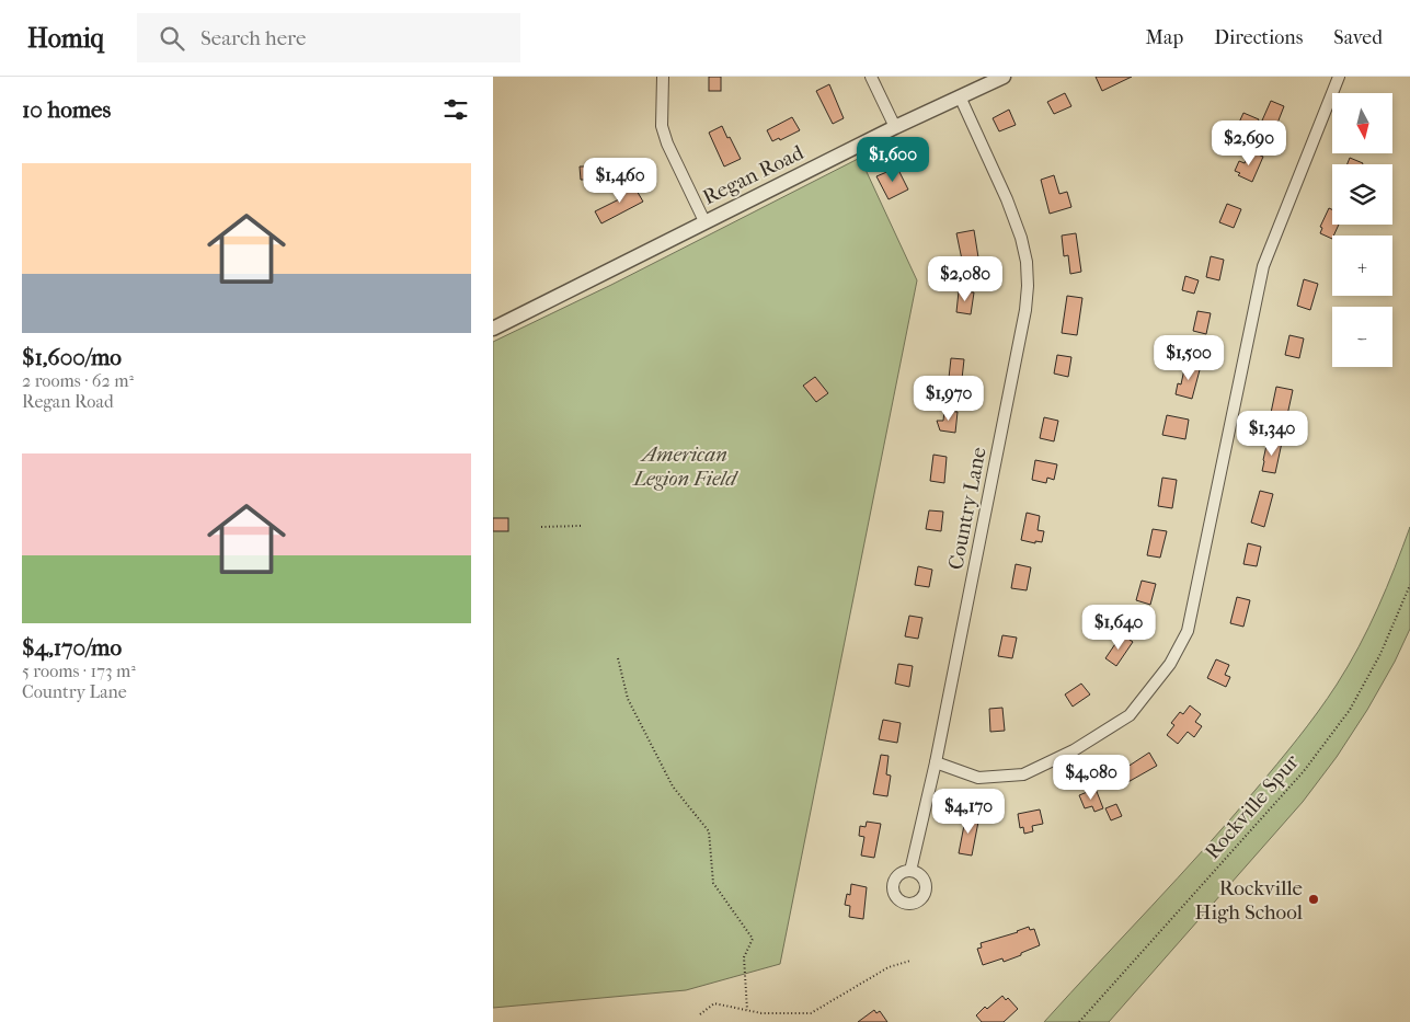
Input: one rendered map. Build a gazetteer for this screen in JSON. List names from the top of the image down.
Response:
{
  "streets": {
    "street": ["Regan Road", "Country Lane"],
    "path": ["Rockville Spur"]
  },
  "crossings": [
    ["Regan Road", "Country Lane"]
  ],
  "parks": ["American Legion Field"],
  "places": ["Rockville High School"],
  "north": "bottom",
  "page": {
    "header": "Homiq",
    "search": "Search here",
    "nav": ["Map", "Directions", "Saved"],
    "heading": "10 homes",
    "map_buttons": ["+", "−"],
    "price": [
      "$2,690",
      "$1,600",
      "$1,460",
      "$2,080",
      "$1,500",
      "$1,970",
      "$1,340",
      "$1,640",
      "$4,080",
      "$4,170"
    ],
    "list": [
      {
        "name": "$1,600/mo",
        "note": "2 rooms · 62 m² · Regan Road"
      },
      {
        "name": "$4,170/mo",
        "note": "5 rooms · 173 m² · Country Lane"
      }
    ]
  }
}
